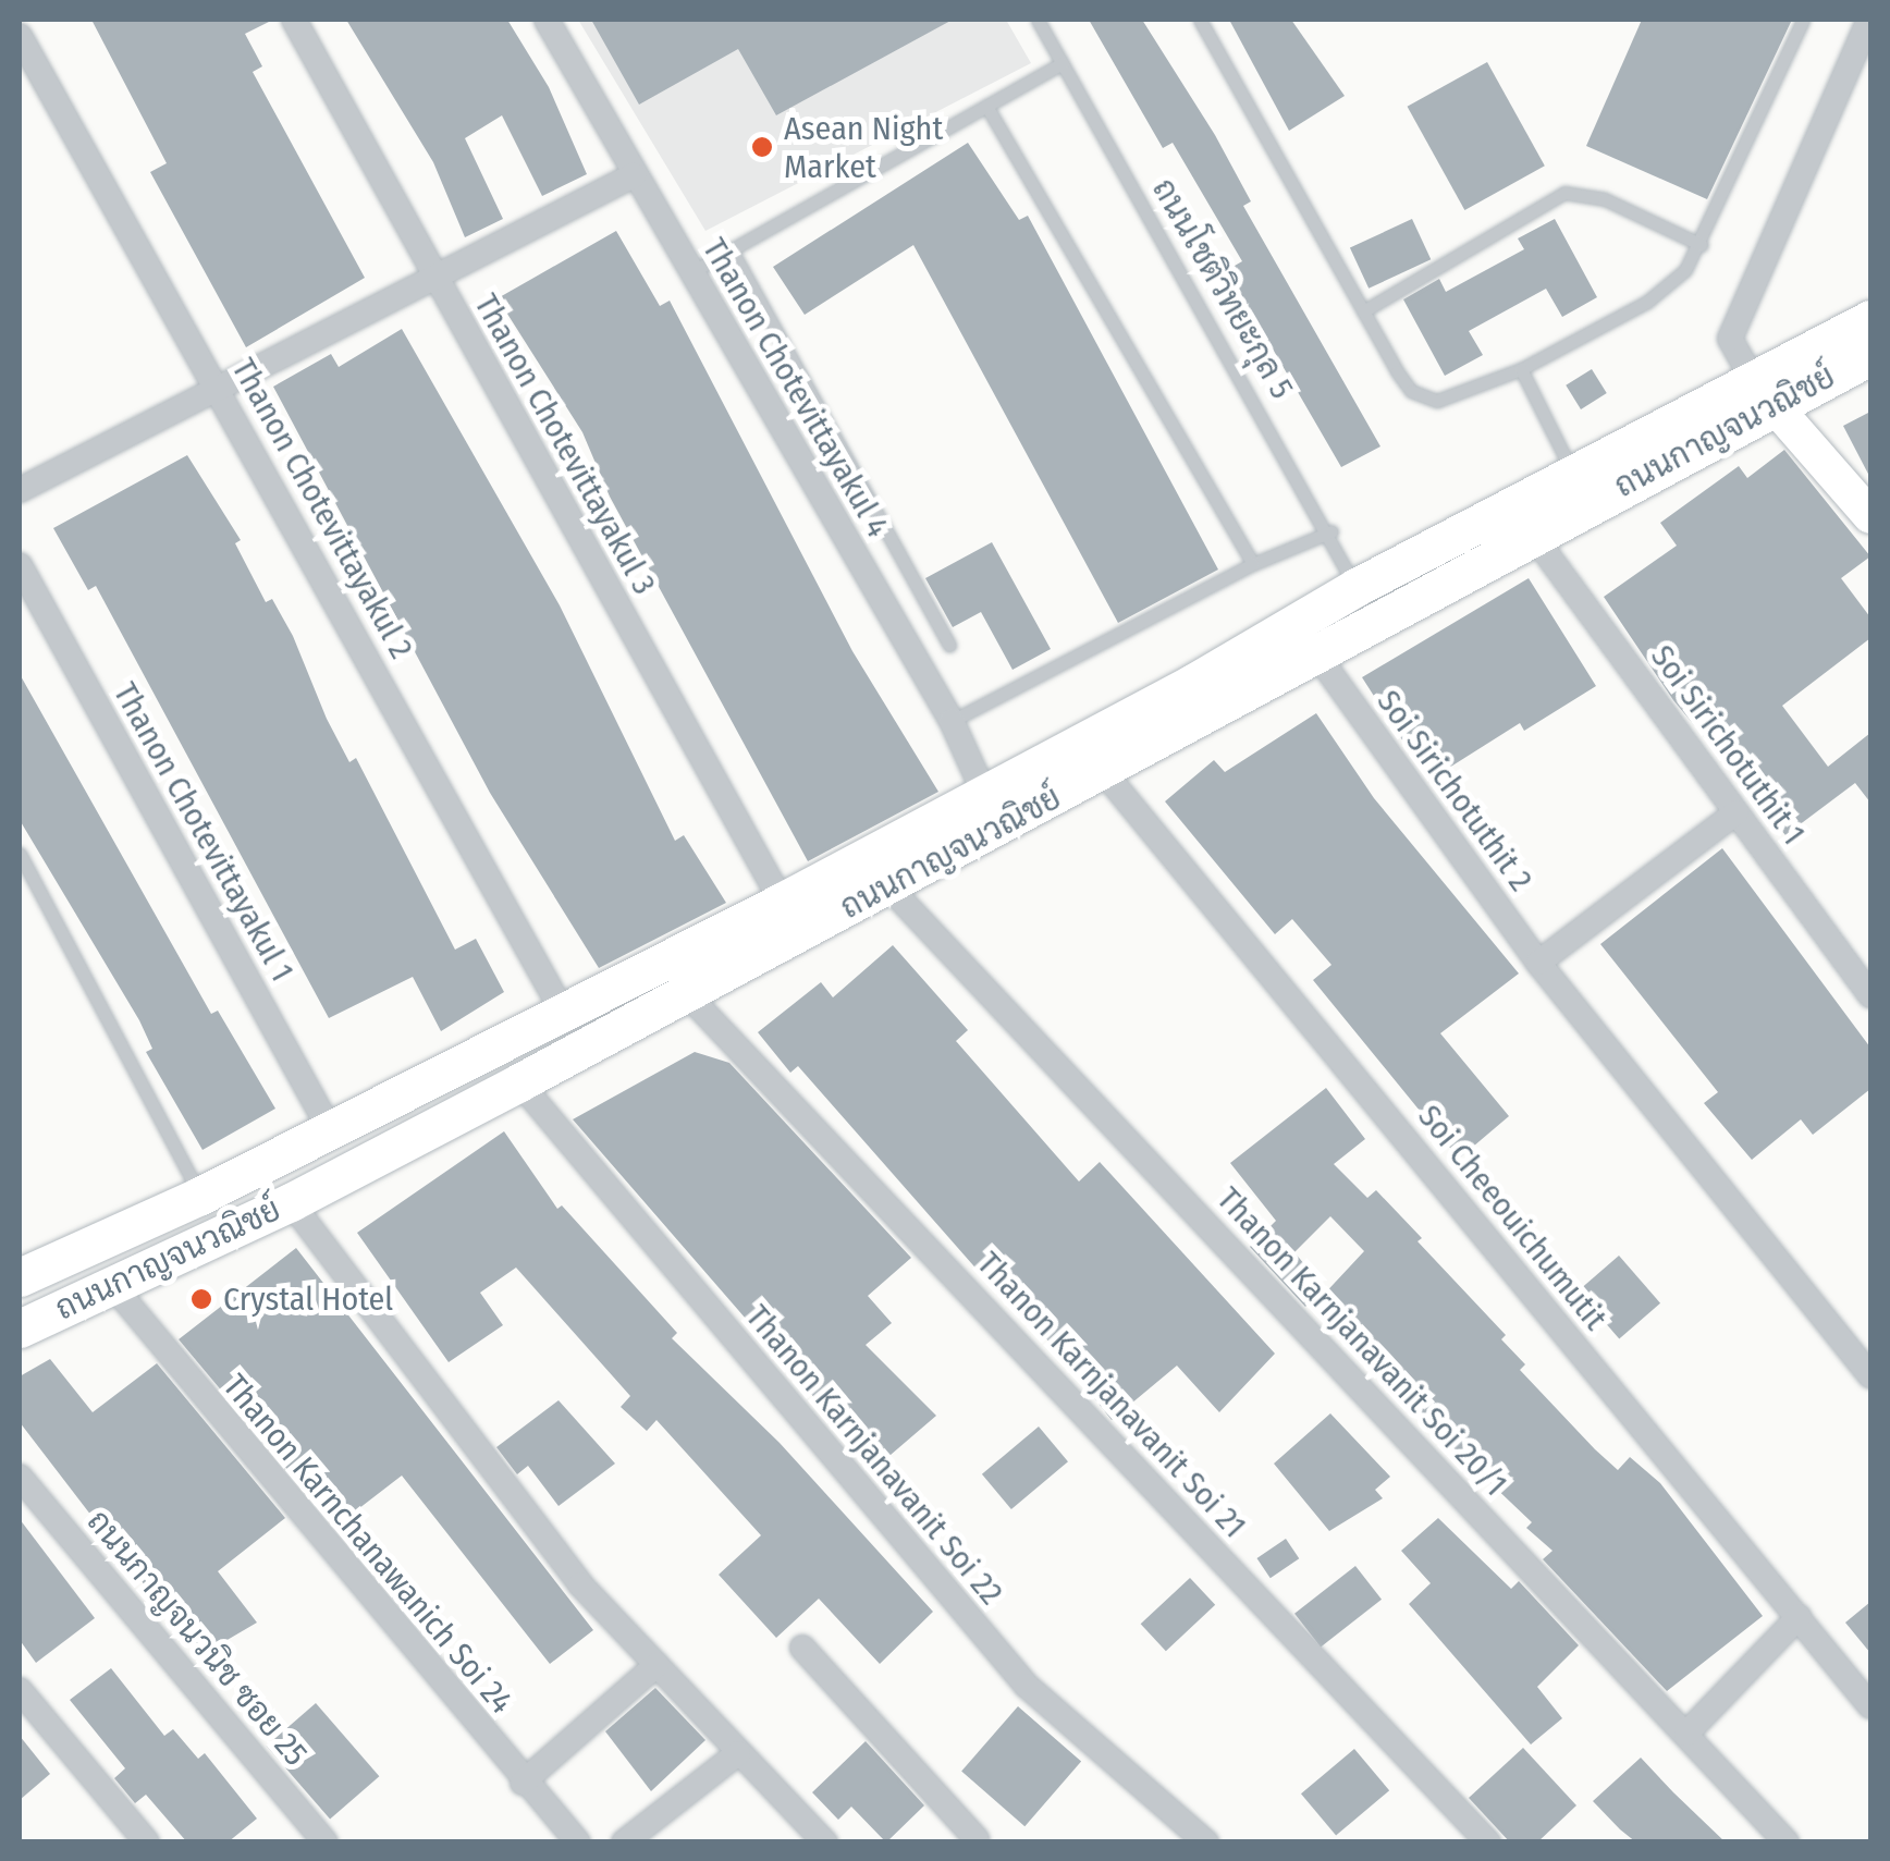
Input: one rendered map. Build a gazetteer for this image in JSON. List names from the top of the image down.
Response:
{
  "streets": {
    "main road": ["ถนนกาญจนวณิชย์"],
    "street": [
      "Thanon Chotevittayakul 4",
      "Thanon Chotevittayakul 3",
      "Thanon Chotevittayakul 2",
      "Soi Sirichotuthit 1",
      "Soi Sirichotuthit 2",
      "Thanon Chotevittayakul 1",
      "Soi Cheeouichumutit",
      "Thanon Karnjanavanit Soi 20/1",
      "Thanon Karnjanavanit Soi 21",
      "Thanon Karnjanavanit Soi 22",
      "Thanon Karnchanawanich Soi 24",
      "ถนนกาญจนวนิช ซอย 25"
    ],
    "lane": ["ถนนโชติวิทยะกุล 5"]
  },
  "crossings": [
    ["ถนนโชติวิทยะกุล 5", "ถนนกาญจนวณิชย์"],
    ["Thanon Chotevittayakul 4", "ถนนกาญจนวณิชย์"],
    ["ถนนกาญจนวณิชย์", "Thanon Chotevittayakul 3"],
    ["ถนนกาญจนวณิชย์", "Thanon Chotevittayakul 2"],
    ["ถนนกาญจนวณิชย์", "Soi Sirichotuthit 1"],
    ["ถนนกาญจนวณิชย์", "Soi Sirichotuthit 2"],
    ["ถนนกาญจนวณิชย์", "Thanon Chotevittayakul 1"],
    ["ถนนกาญจนวณิชย์", "Soi Cheeouichumutit"],
    ["ถนนกาญจนวณิชย์", "Thanon Karnjanavanit Soi 20/1"],
    ["ถนนกาญจนวณิชย์", "Thanon Karnjanavanit Soi 21"],
    ["ถนนกาญจนวณิชย์", "Thanon Karnjanavanit Soi 22"],
    ["ถนนกาญจนวณิชย์", "Thanon Karnchanawanich Soi 24"]
  ],
  "places": ["Asean Night Market", "Crystal Hotel"]
}
